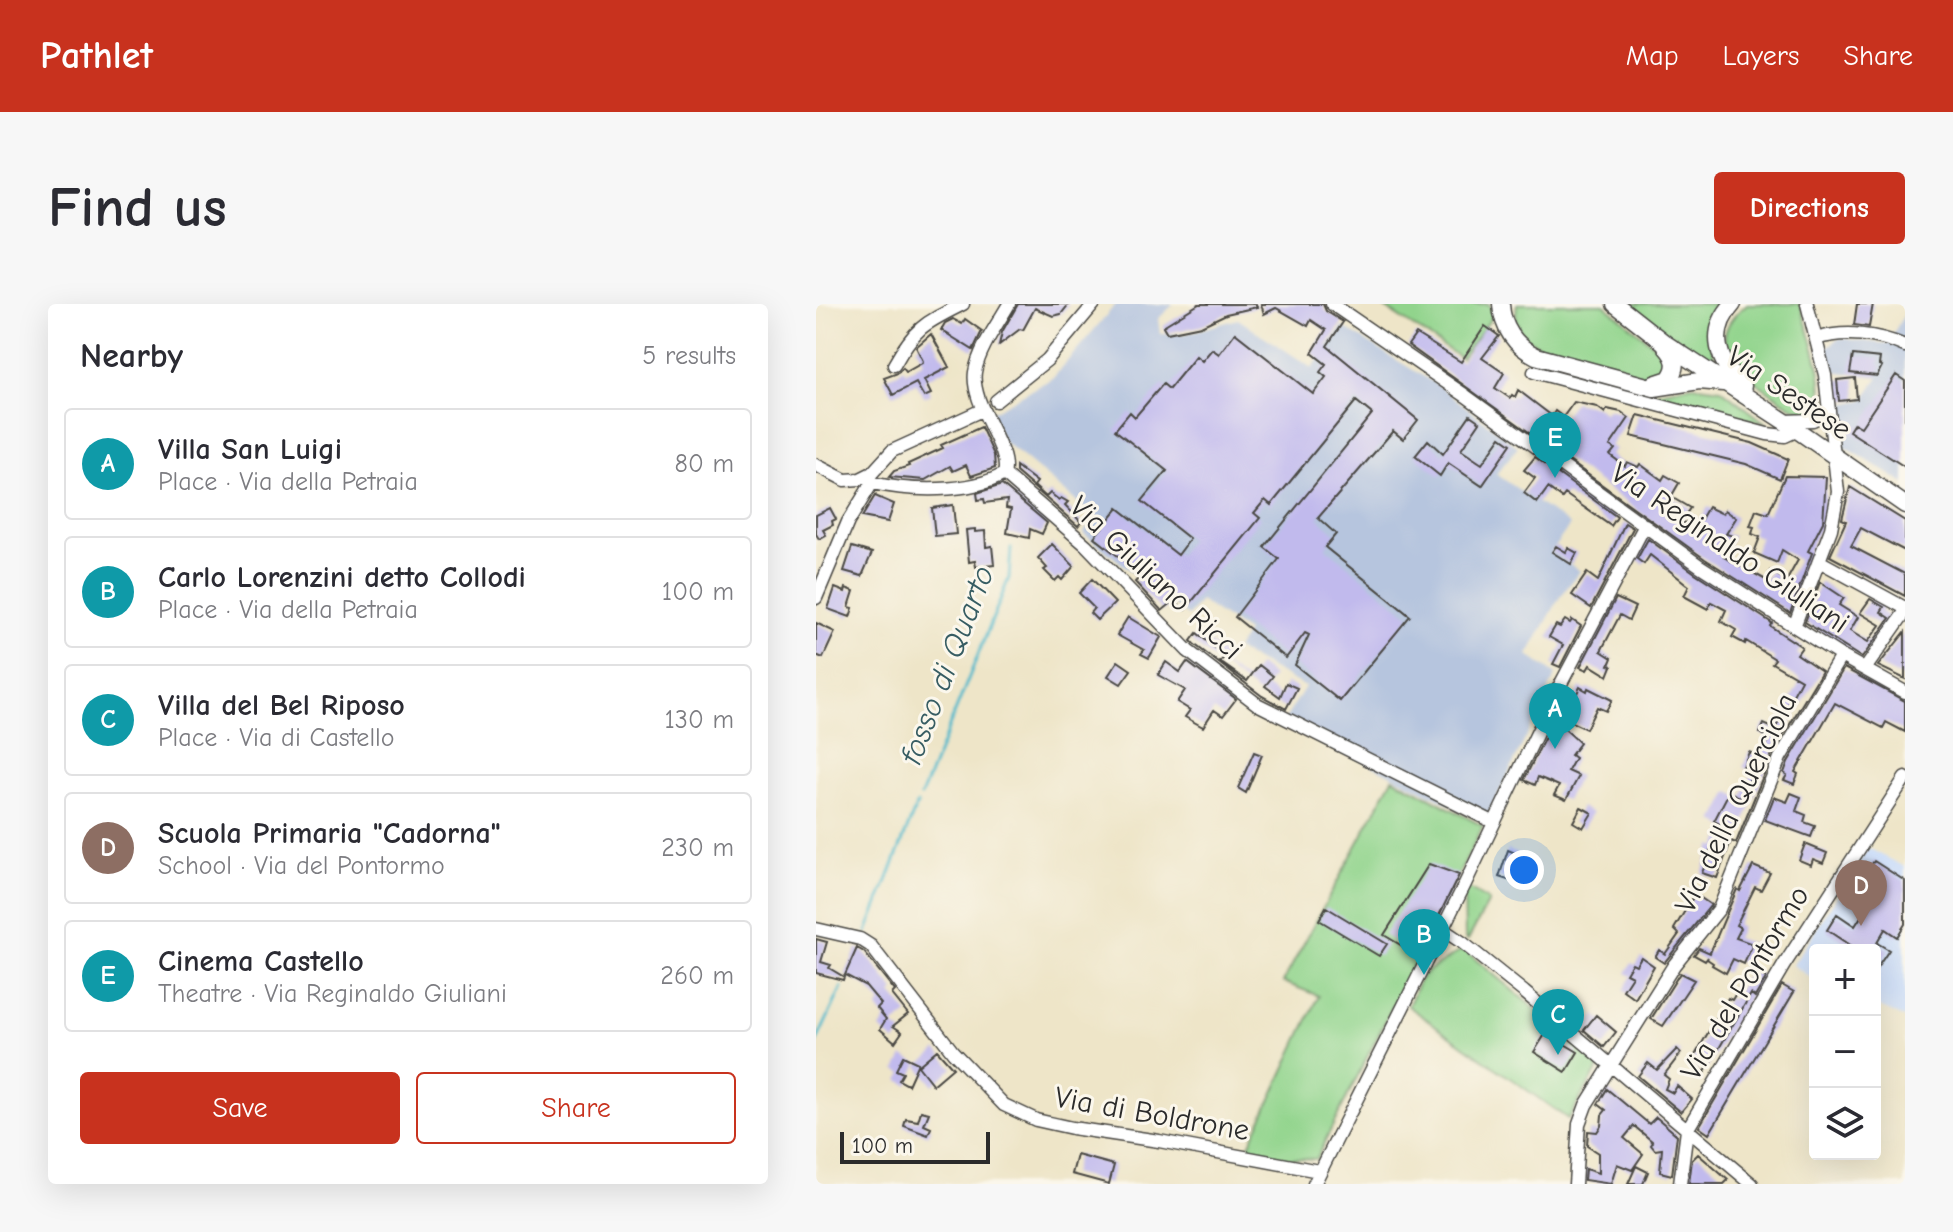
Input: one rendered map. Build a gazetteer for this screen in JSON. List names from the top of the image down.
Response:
{
  "streets": {
    "main road": ["Via Sestese"],
    "street": [
      "Via Reginaldo Giuliani",
      "Via Giuliano Ricci",
      "Via della Querciola",
      "Via del Pontormo",
      "Via di Boldrone"
    ]
  },
  "crossings": [
    ["Via Reginaldo Giuliani", "Via della Querciola"]
  ],
  "water": ["fosso di Quarto"],
  "scale_bar": "100 m",
  "page": {
    "header": "Pathlet",
    "nav": ["Map", "Layers", "Share"],
    "buttons": [
      "Directions",
      ["Save", "Share"]
    ],
    "title": "Find us",
    "heading": ["Nearby", "5 results"],
    "list": [
      {
        "mark": "A",
        "name": "Villa San Luigi",
        "note": "Place · Via della Petraia",
        "value": "80 m"
      },
      {
        "mark": "B",
        "name": "Carlo Lorenzini detto Collodi",
        "note": "Place · Via della Petraia",
        "value": "100 m"
      },
      {
        "mark": "C",
        "name": "Villa del Bel Riposo",
        "note": "Place · Via di Castello",
        "value": "130 m"
      },
      {
        "mark": "D",
        "name": "Scuola Primaria \"Cadorna\"",
        "note": "School · Via del Pontormo",
        "value": "230 m"
      },
      {
        "mark": "E",
        "name": "Cinema Castello",
        "note": "Theatre · Via Reginaldo Giuliani",
        "value": "260 m"
      }
    ],
    "pins": [
      "E",
      "A",
      "D",
      "B",
      "C"
    ],
    "map_buttons": ["+", "−"],
    "scale": "100 m"
  }
}
